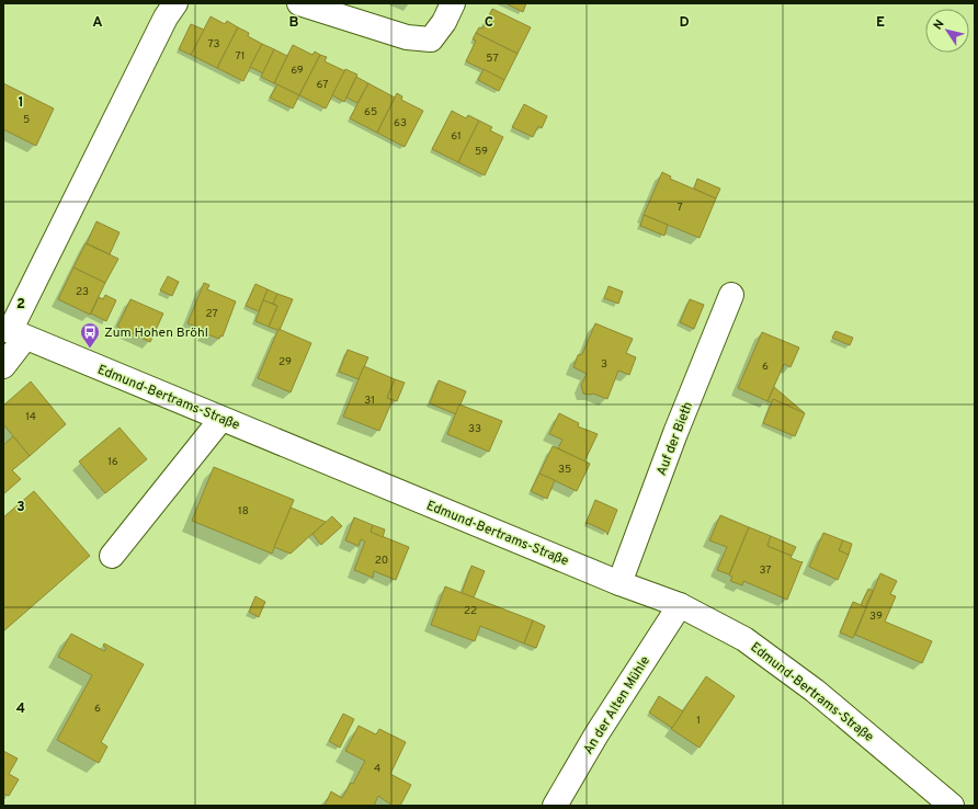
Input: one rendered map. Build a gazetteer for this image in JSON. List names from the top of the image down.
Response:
{
  "streets": {
    "street": ["Edmund-Bertrams-Straße", "Auf der Bieth", "An der Alten Mühle"]
  },
  "crossings": [
    ["Edmund-Bertrams-Straße", "Auf der Bieth"],
    ["Edmund-Bertrams-Straße", "An der Alten Mühle"]
  ],
  "places": {
    "bus stop": ["Zum Hohen Bröhl"]
  },
  "house_numbers": [
    "73",
    "71",
    "57",
    "69",
    "67",
    "65",
    "5",
    "63",
    "61",
    "59",
    "7",
    "23",
    "27",
    "29",
    "3",
    "6",
    "31",
    "14",
    "33",
    "16",
    "35",
    "18",
    "20",
    "37",
    "22",
    "39",
    "6",
    "1",
    "4"
  ],
  "north": "top left",
  "grid": {
    "columns": [
      "A",
      "B",
      "C",
      "D",
      "E"
    ],
    "rows": [
      "1",
      "2",
      "3",
      "4"
    ]
  }
}
